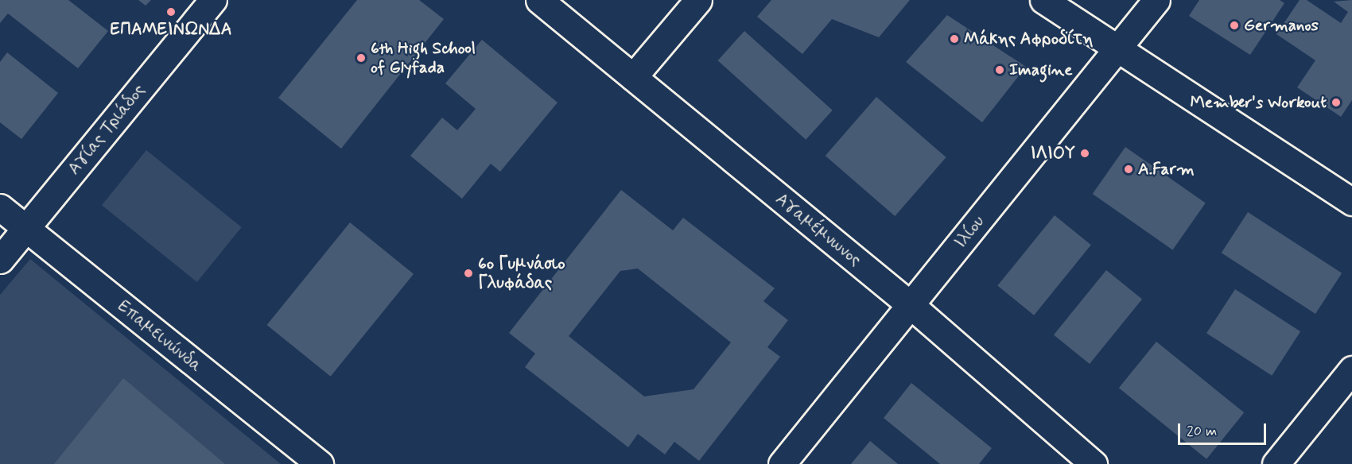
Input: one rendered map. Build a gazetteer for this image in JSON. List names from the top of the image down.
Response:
{
  "streets": {
    "street": [
      "Αγίας Τριάδος",
      "Αγαμέμνωνος",
      "Ιλίου",
      "Επαμεινώνδα"
    ]
  },
  "crossings": [
    ["Αγίας Τριάδος", "Επαμεινώνδα"],
    ["Αγαμέμνωνος", "Ιλίου"]
  ],
  "places": [
    "ΕΠΑΜΕΙΝΩΝΔΑ",
    "Germanos",
    "Μάκης Αφροδίτη",
    "6th High School of Glyfada",
    "Imagine",
    "Member's Workout",
    "ΙΛΙΟΥ",
    "A.Farm",
    "6ο Γυμνάσιο Γλυφάδας"
  ],
  "scale_bar": "20 m"
}
